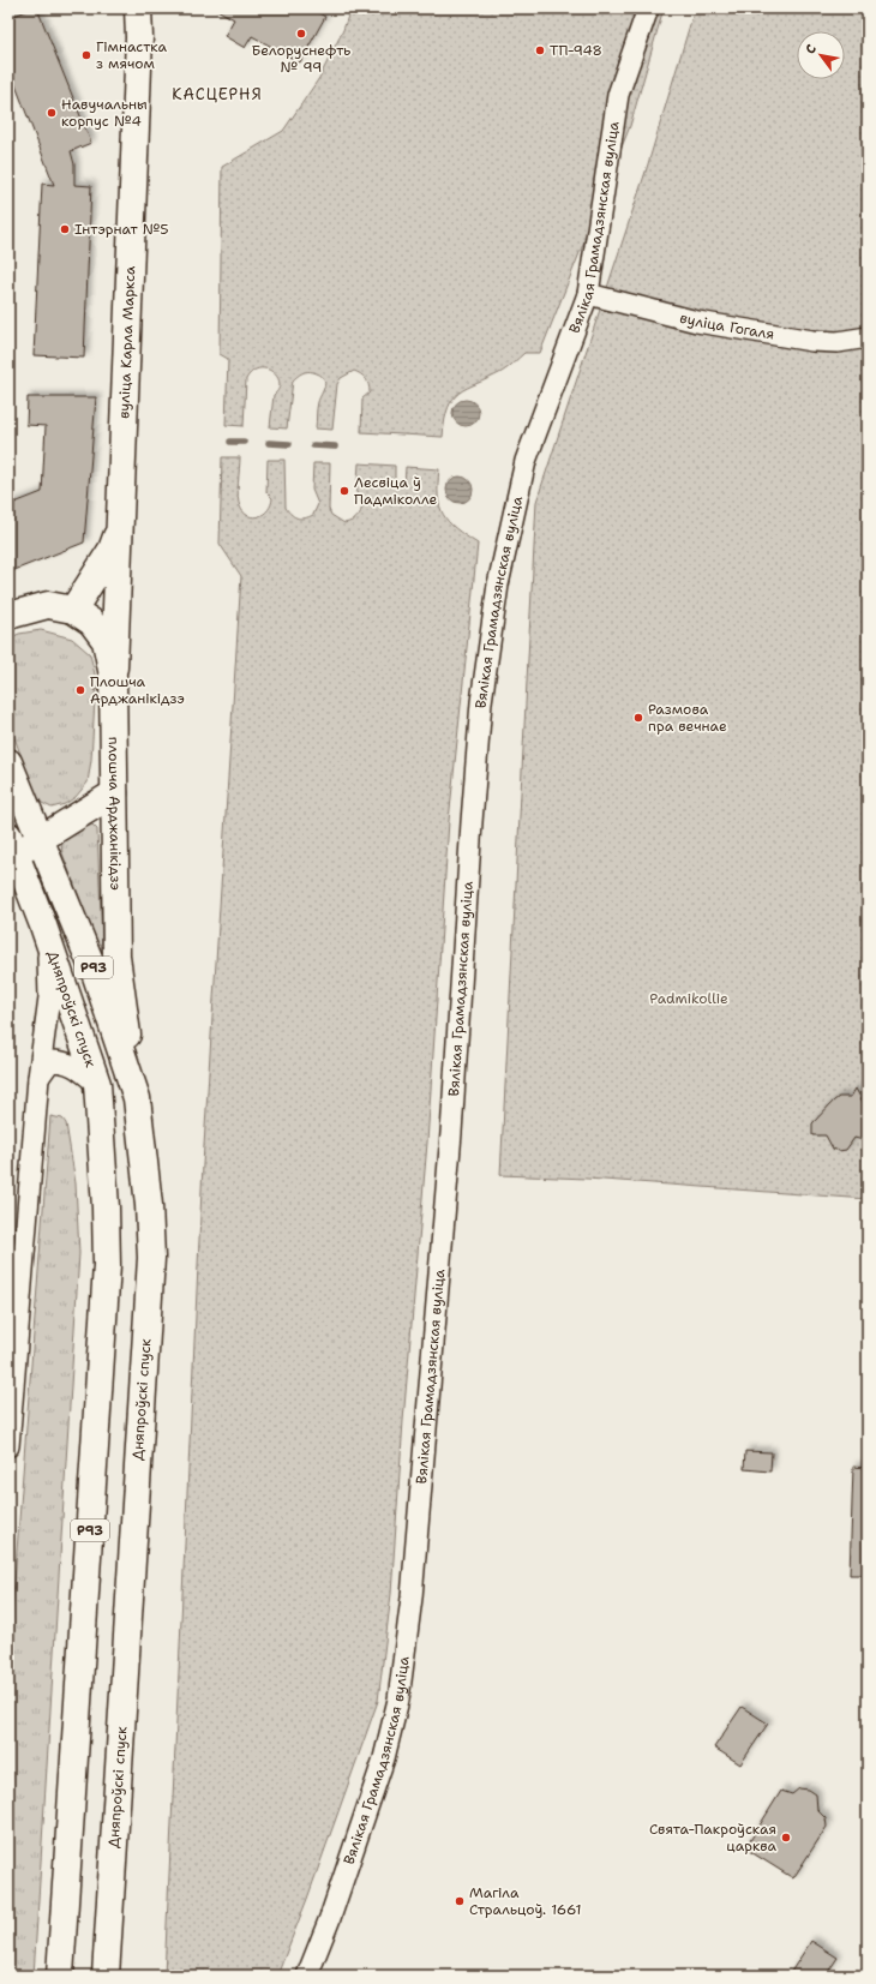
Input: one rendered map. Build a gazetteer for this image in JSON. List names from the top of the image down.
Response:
{
  "streets": {
    "main road": [
      "вуліца Карла Маркса",
      "плошча Арджанікідзэ",
      "Р93",
      "Дняпроўскі спуск"
    ],
    "street": ["Вялікая Грамадзянская вуліца", "вуліца Гогаля"]
  },
  "crossings": [
    ["Вялікая Грамадзянская вуліца", "вуліца Гогаля"],
    ["вуліца Карла Маркса", "плошча Арджанікідзэ"],
    ["плошча Арджанікідзэ", "Дняпроўскі спуск"],
    ["Р93", "Дняпроўскі спуск"]
  ],
  "districts": ["КАСЦЕРНЯ"],
  "parks": ["Padmikollie"],
  "places": [
    "Белоруснефть № 99",
    "ТП-948",
    "Гімнастка з мячом",
    "Навучальны корпус №4",
    "Інтэрнат №5",
    "Лесвіца ў Падміколле",
    "Плошча Арджанікідзэ",
    "Размова пра вечнае",
    "Свята-Пакроўская царква",
    "Магіла Стральцоў. 1661"
  ],
  "north": "top left"
}
